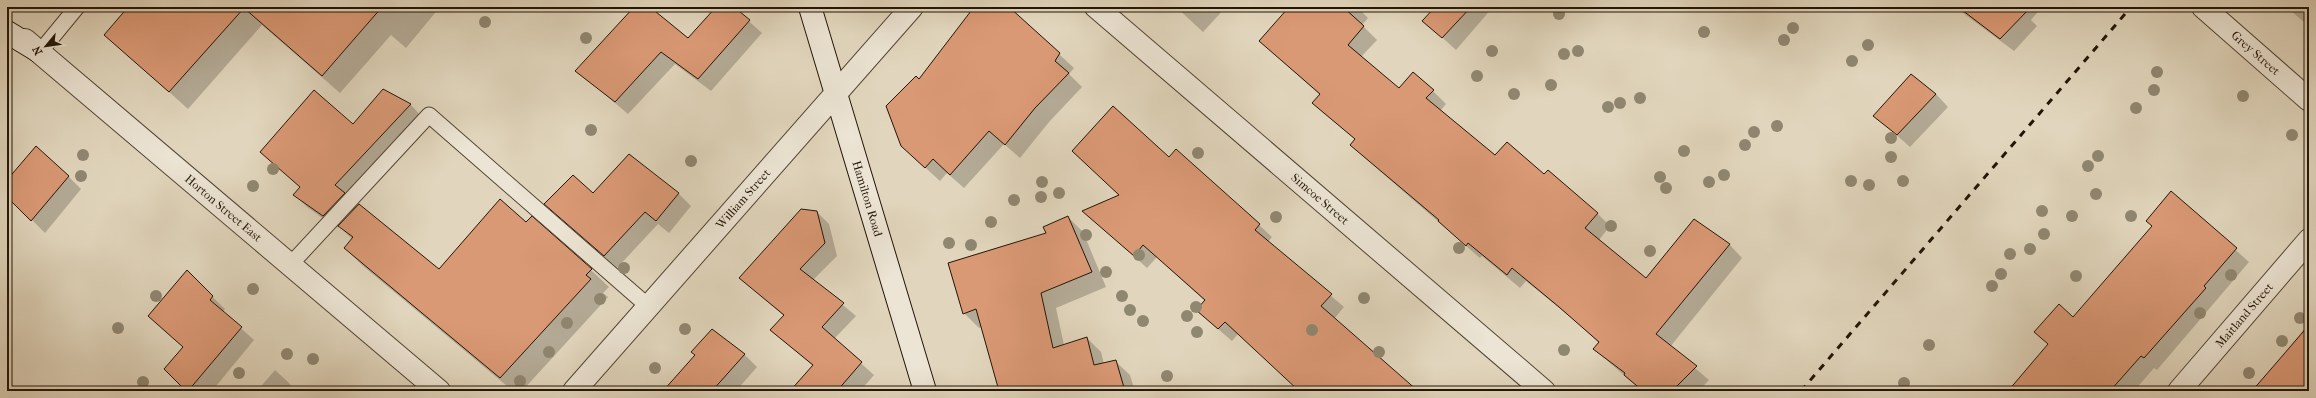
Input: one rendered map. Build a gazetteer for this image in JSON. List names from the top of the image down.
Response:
{
  "streets": {
    "street": [
      "Grey Street",
      "Hamilton Road",
      "Simcoe Street",
      "William Street",
      "Horton Street East",
      "Maitland Street"
    ]
  },
  "crossings": [
    ["Hamilton Road", "William Street"]
  ],
  "north": "bottom left"
}
